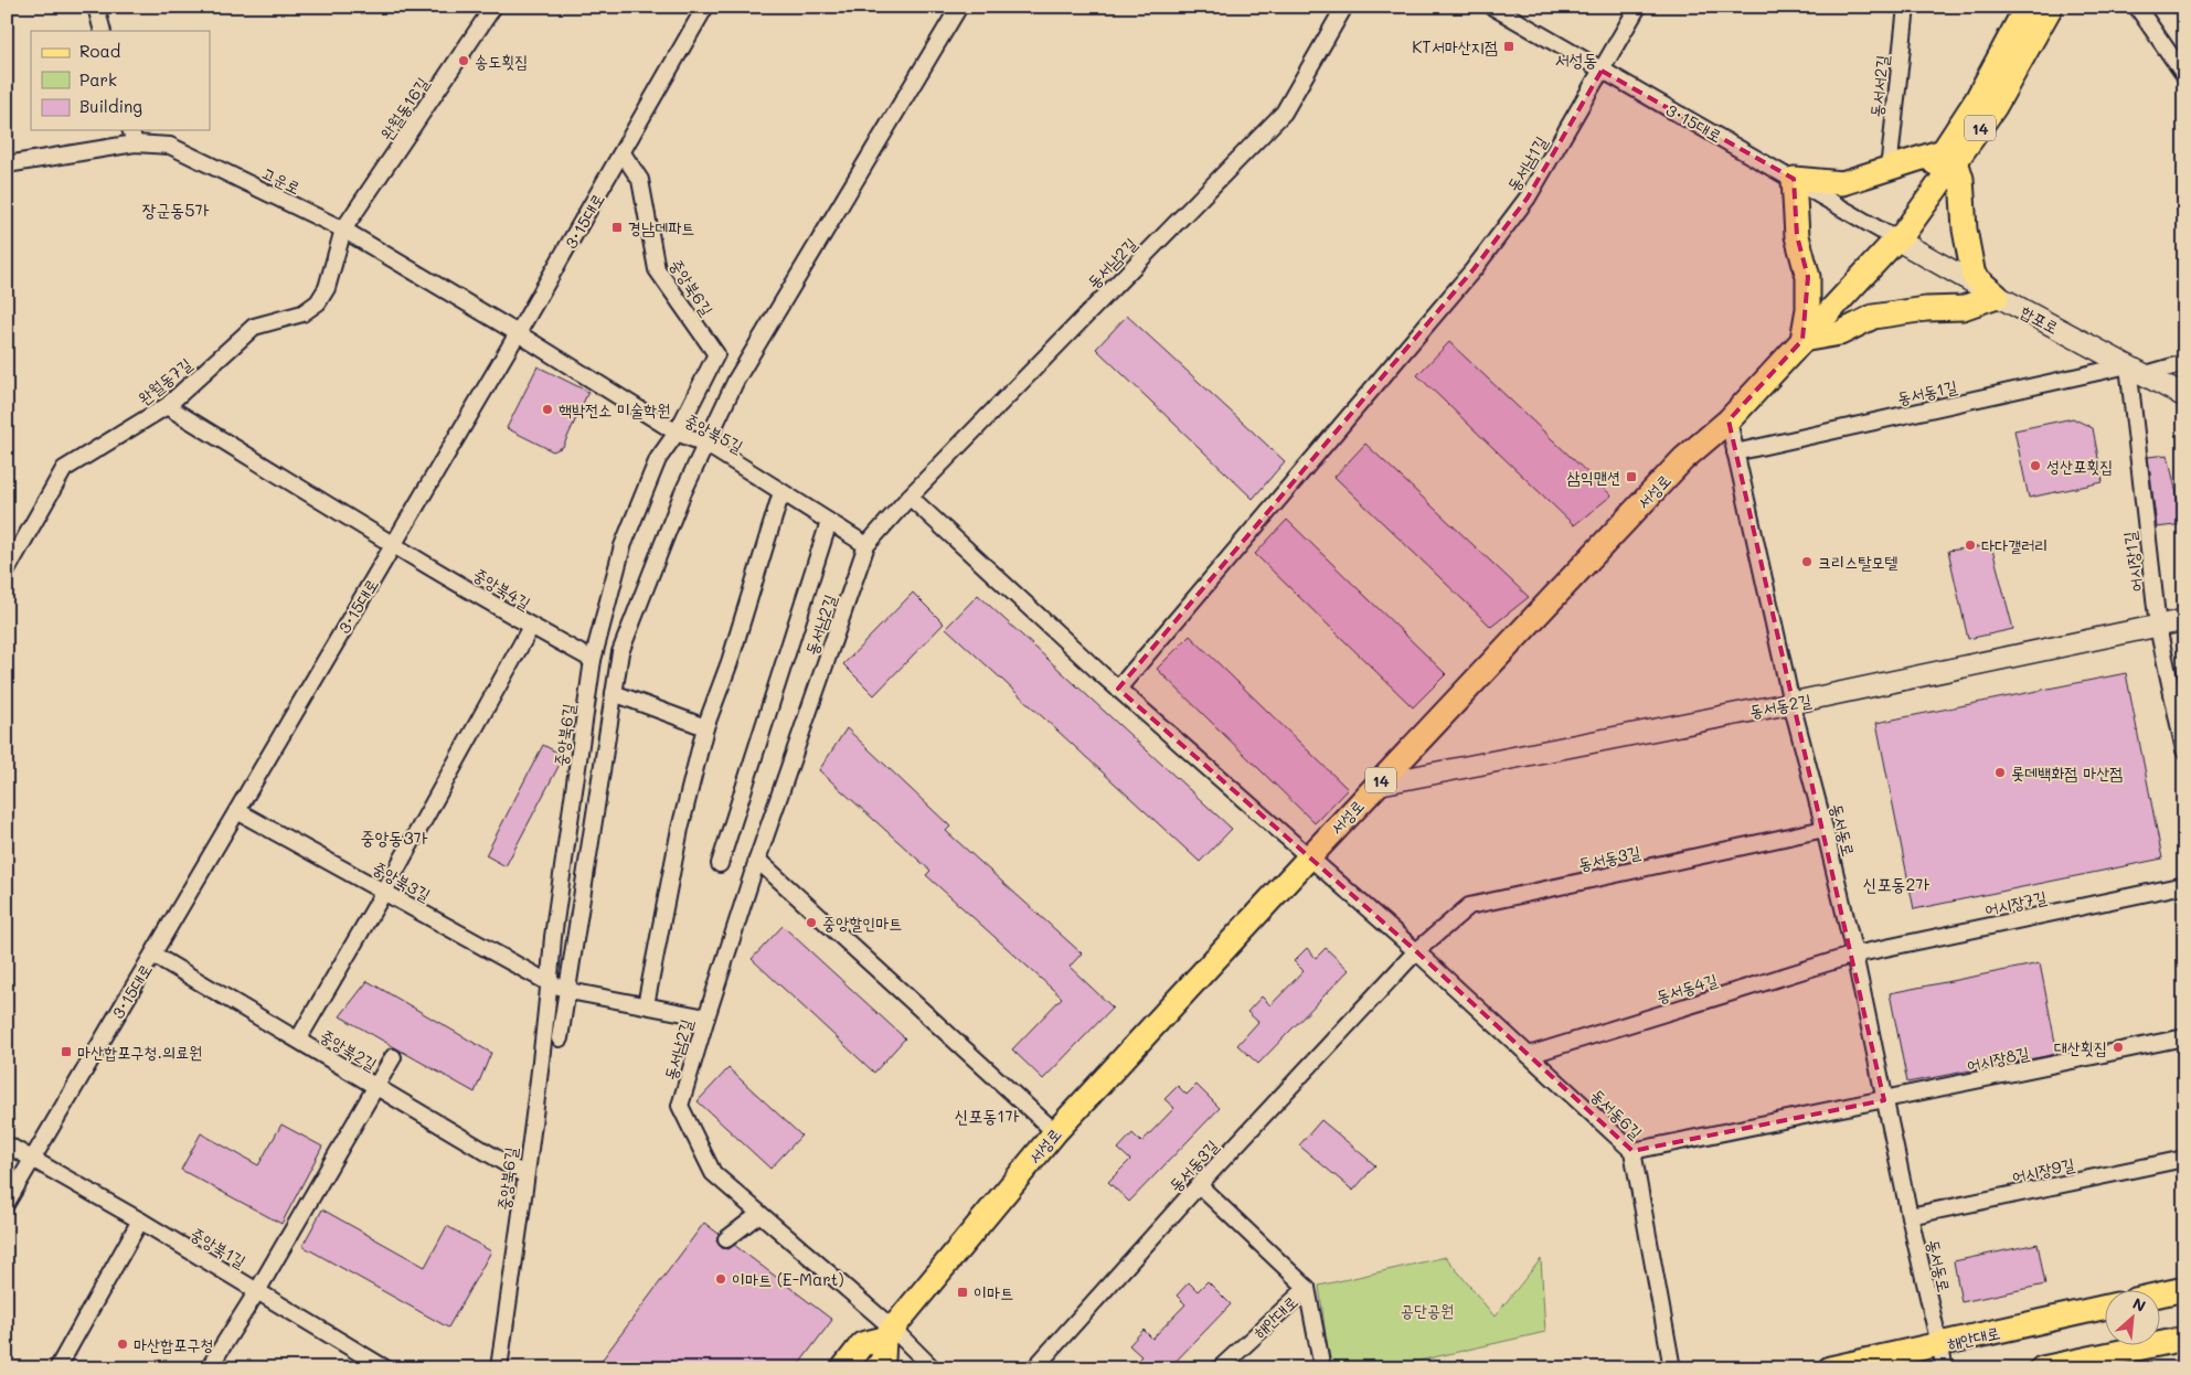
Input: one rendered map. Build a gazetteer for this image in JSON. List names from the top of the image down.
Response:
{
  "streets": {
    "main road": [
      "14",
      "합포로",
      "서성로",
      "동서동2길",
      "해안대로"
    ],
    "street": [
      "동서서2길",
      "완월동16길",
      "3·15대로",
      "동서남1길",
      "고운로",
      "동서남2길",
      "중앙북6길",
      "완월동7길",
      "동서동1길",
      "중앙북5길",
      "어시장1길",
      "중앙북4길",
      "동서동로",
      "동서동3길",
      "중앙북3길",
      "어시장7길",
      "동서동4길",
      "중앙북2길",
      "어시장8길",
      "동서동6길",
      "어시장9길",
      "중앙북1길"
    ]
  },
  "crossings": [
    ["완월동16길", "고운로"],
    ["완월동16길", "완월동7길"],
    ["3·15대로", "14"],
    ["3·15대로", "동서남1길"],
    ["3·15대로", "고운로"],
    ["3·15대로", "중앙북6길"],
    ["3·15대로", "합포로"],
    ["3·15대로", "중앙북5길"],
    ["3·15대로", "서성로"],
    ["3·15대로", "중앙북4길"],
    ["3·15대로", "중앙북3길"],
    ["3·15대로", "중앙북2길"],
    ["3·15대로", "중앙북1길"],
    ["14", "합포로"],
    ["14", "서성로"],
    ["동서남1길", "동서동6길"],
    ["고운로", "완월동7길"],
    ["고운로", "중앙북5길"],
    ["동서남2길", "중앙북5길"],
    ["동서남2길", "서성로"],
    ["동서남2길", "중앙북3길"],
    ["동서남2길", "동서동6길"],
    ["중앙북6길", "중앙북5길"],
    ["중앙북6길", "중앙북4길"],
    ["중앙북6길", "중앙북3길"],
    ["중앙북6길", "중앙북2길"],
    ["합포로", "동서동1길"],
    ["합포로", "서성로"],
    ["합포로", "어시장1길"],
    ["완월동7길", "중앙북4길"],
    ["동서동1길", "어시장1길"],
    ["동서동1길", "동서동로"],
    ["서성로", "동서동2길"],
    ["서성로", "동서동로"],
    ["서성로", "동서동6길"],
    ["어시장1길", "동서동2길"],
    ["동서동2길", "동서동로"],
    ["동서동로", "동서동3길"],
    ["동서동로", "어시장7길"],
    ["동서동로", "동서동4길"],
    ["동서동로", "어시장8길"],
    ["동서동로", "어시장9길"],
    ["동서동로", "해안대로"],
    ["동서동3길", "동서동6길"],
    ["어시장7길", "동서동4길"],
    ["동서동4길", "동서동6길"],
    ["어시장8길", "동서동6길"]
  ],
  "districts": [
    "서성동",
    "장군동5가",
    "중앙동3가",
    "신포동2가",
    "신포동1가"
  ],
  "parks": ["공단공원"],
  "places": {
    "transit": [
      "KT서마산지점",
      "경남데파트",
      "삼익맨션",
      "마산합포구청.의료원",
      "이마트"
    ],
    "other": [
      "송도횟집",
      "핵박전소 미술학원",
      "성산포횟집",
      "다다갤러리",
      "크리스탈모텔",
      "롯데백화점 마산점",
      "중앙할인마트",
      "대산횟집",
      "이마트 (E-Mart)",
      "마산합포구청"
    ]
  },
  "legend": ["Road", "Park", "Building"],
  "north": "top right"
}
